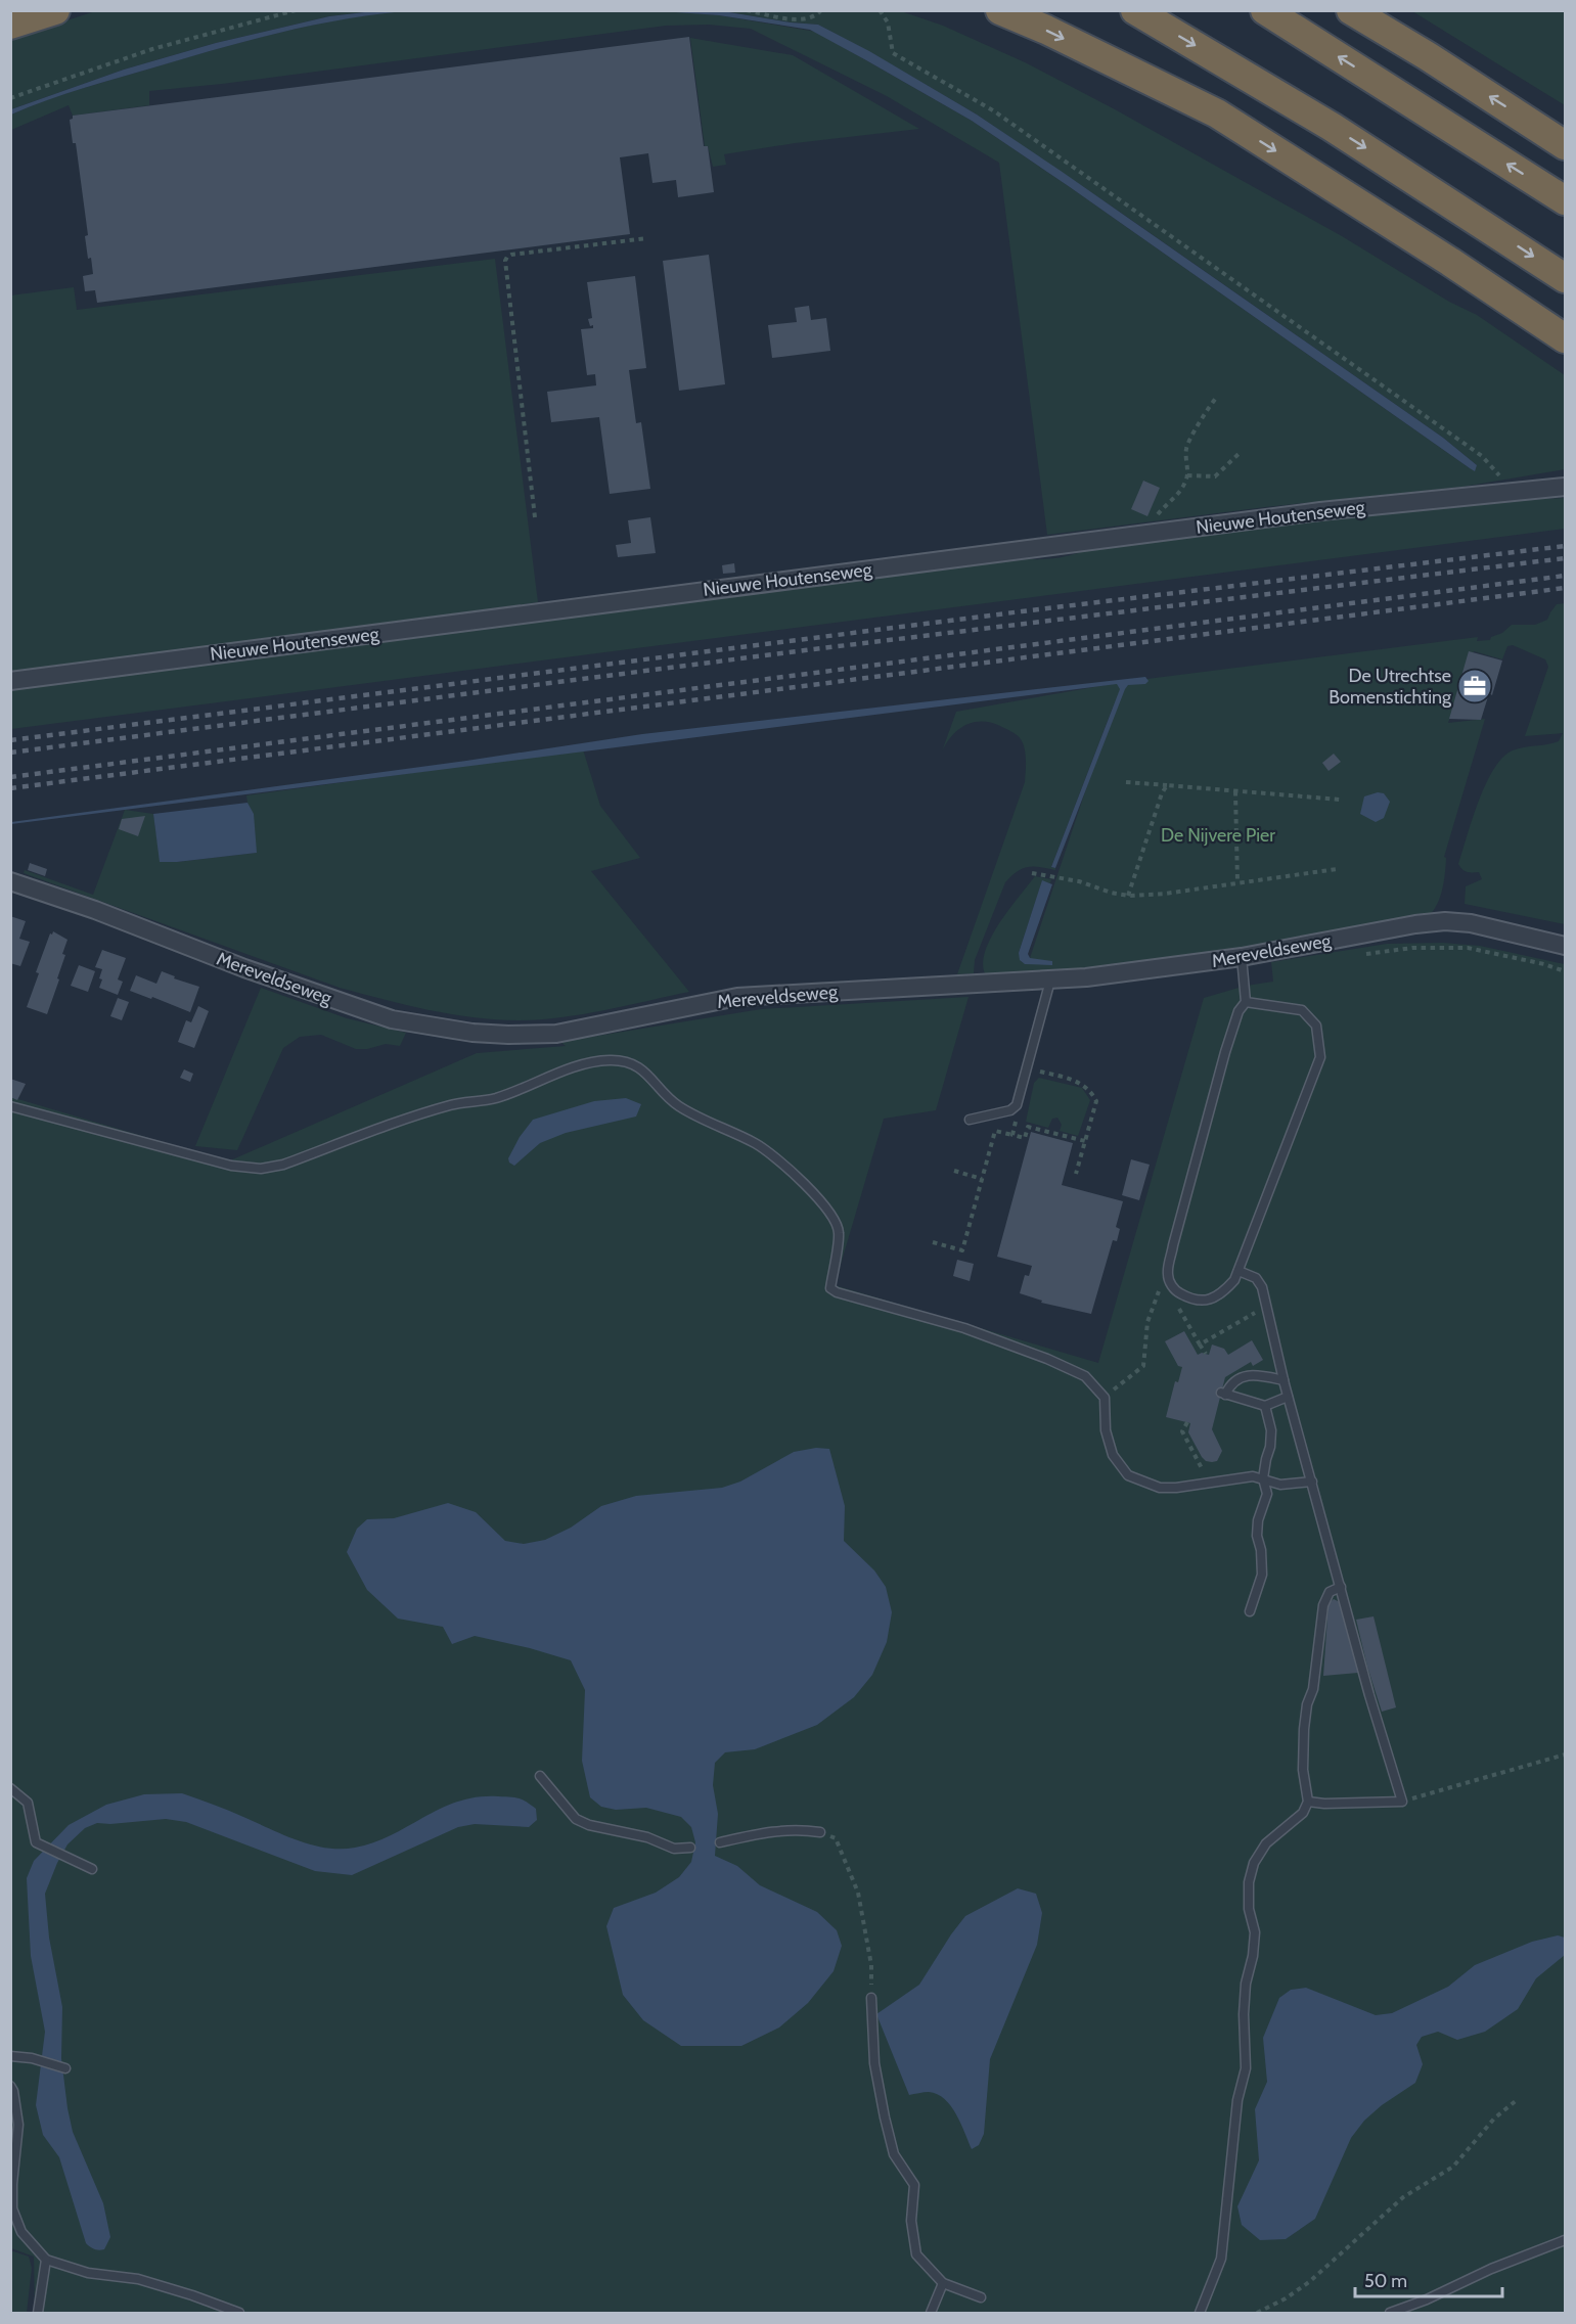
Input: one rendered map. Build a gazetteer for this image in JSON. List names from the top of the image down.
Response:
{
  "streets": {
    "street": ["Nieuwe Houtenseweg", "Mereveldseweg"]
  },
  "parks": ["De Nijvere Pier"],
  "places": {
    "office": ["De Utrechtse Bomenstichting"]
  },
  "scale_bar": "50 m"
}
